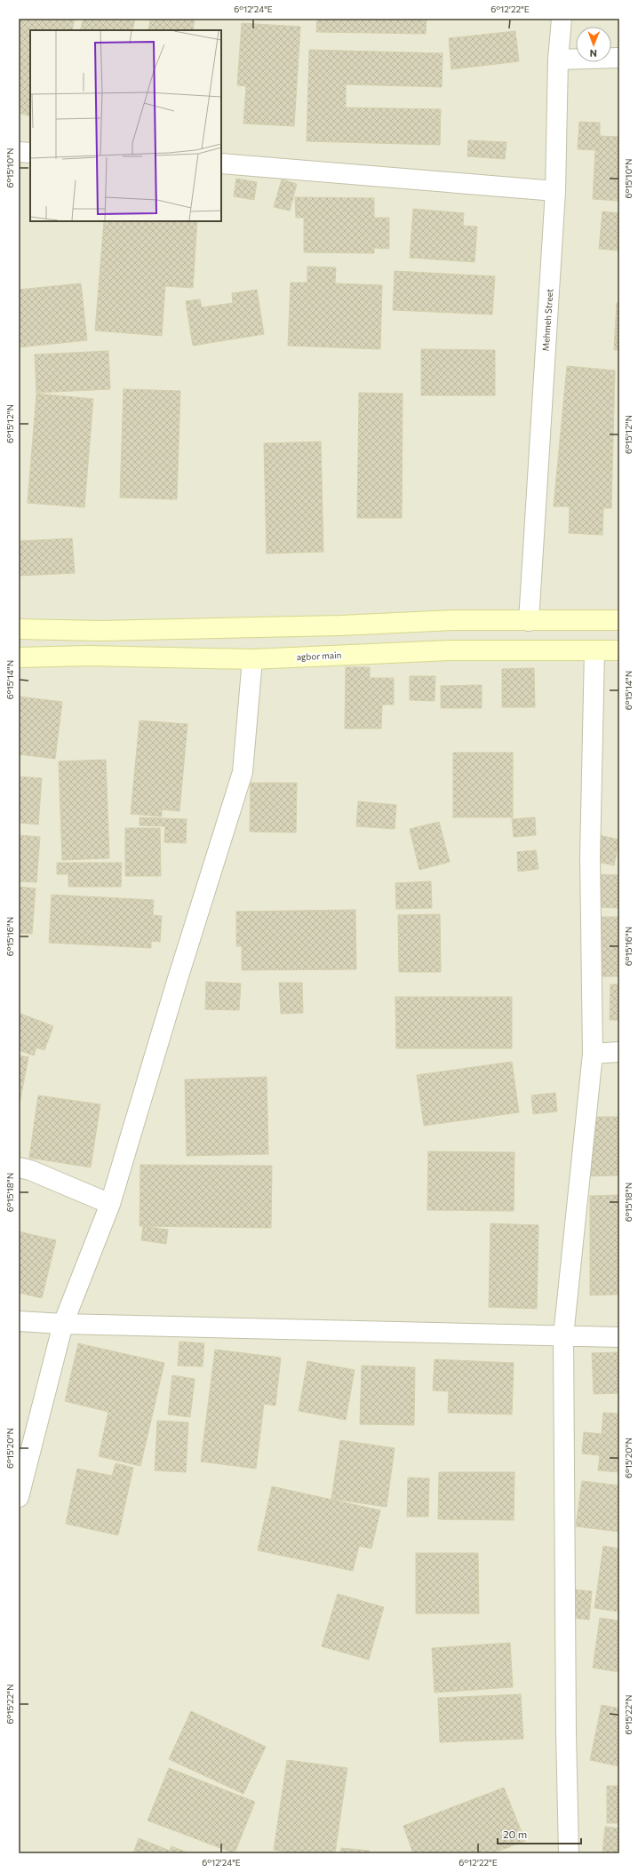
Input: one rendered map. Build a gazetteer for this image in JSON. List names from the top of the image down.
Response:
{
  "streets": {
    "main road": ["agbor main"],
    "street": ["Mehmeh Street"]
  },
  "scale_bar": "20 m",
  "north": "bottom",
  "coordinates": [
    "6°12'24\"E",
    "6°12'22\"E",
    "6°15'10\"N",
    "6°15'12\"N",
    "6°15'14\"N",
    "6°15'16\"N",
    "6°15'18\"N",
    "6°15'20\"N",
    "6°15'22\"N"
  ]
}
